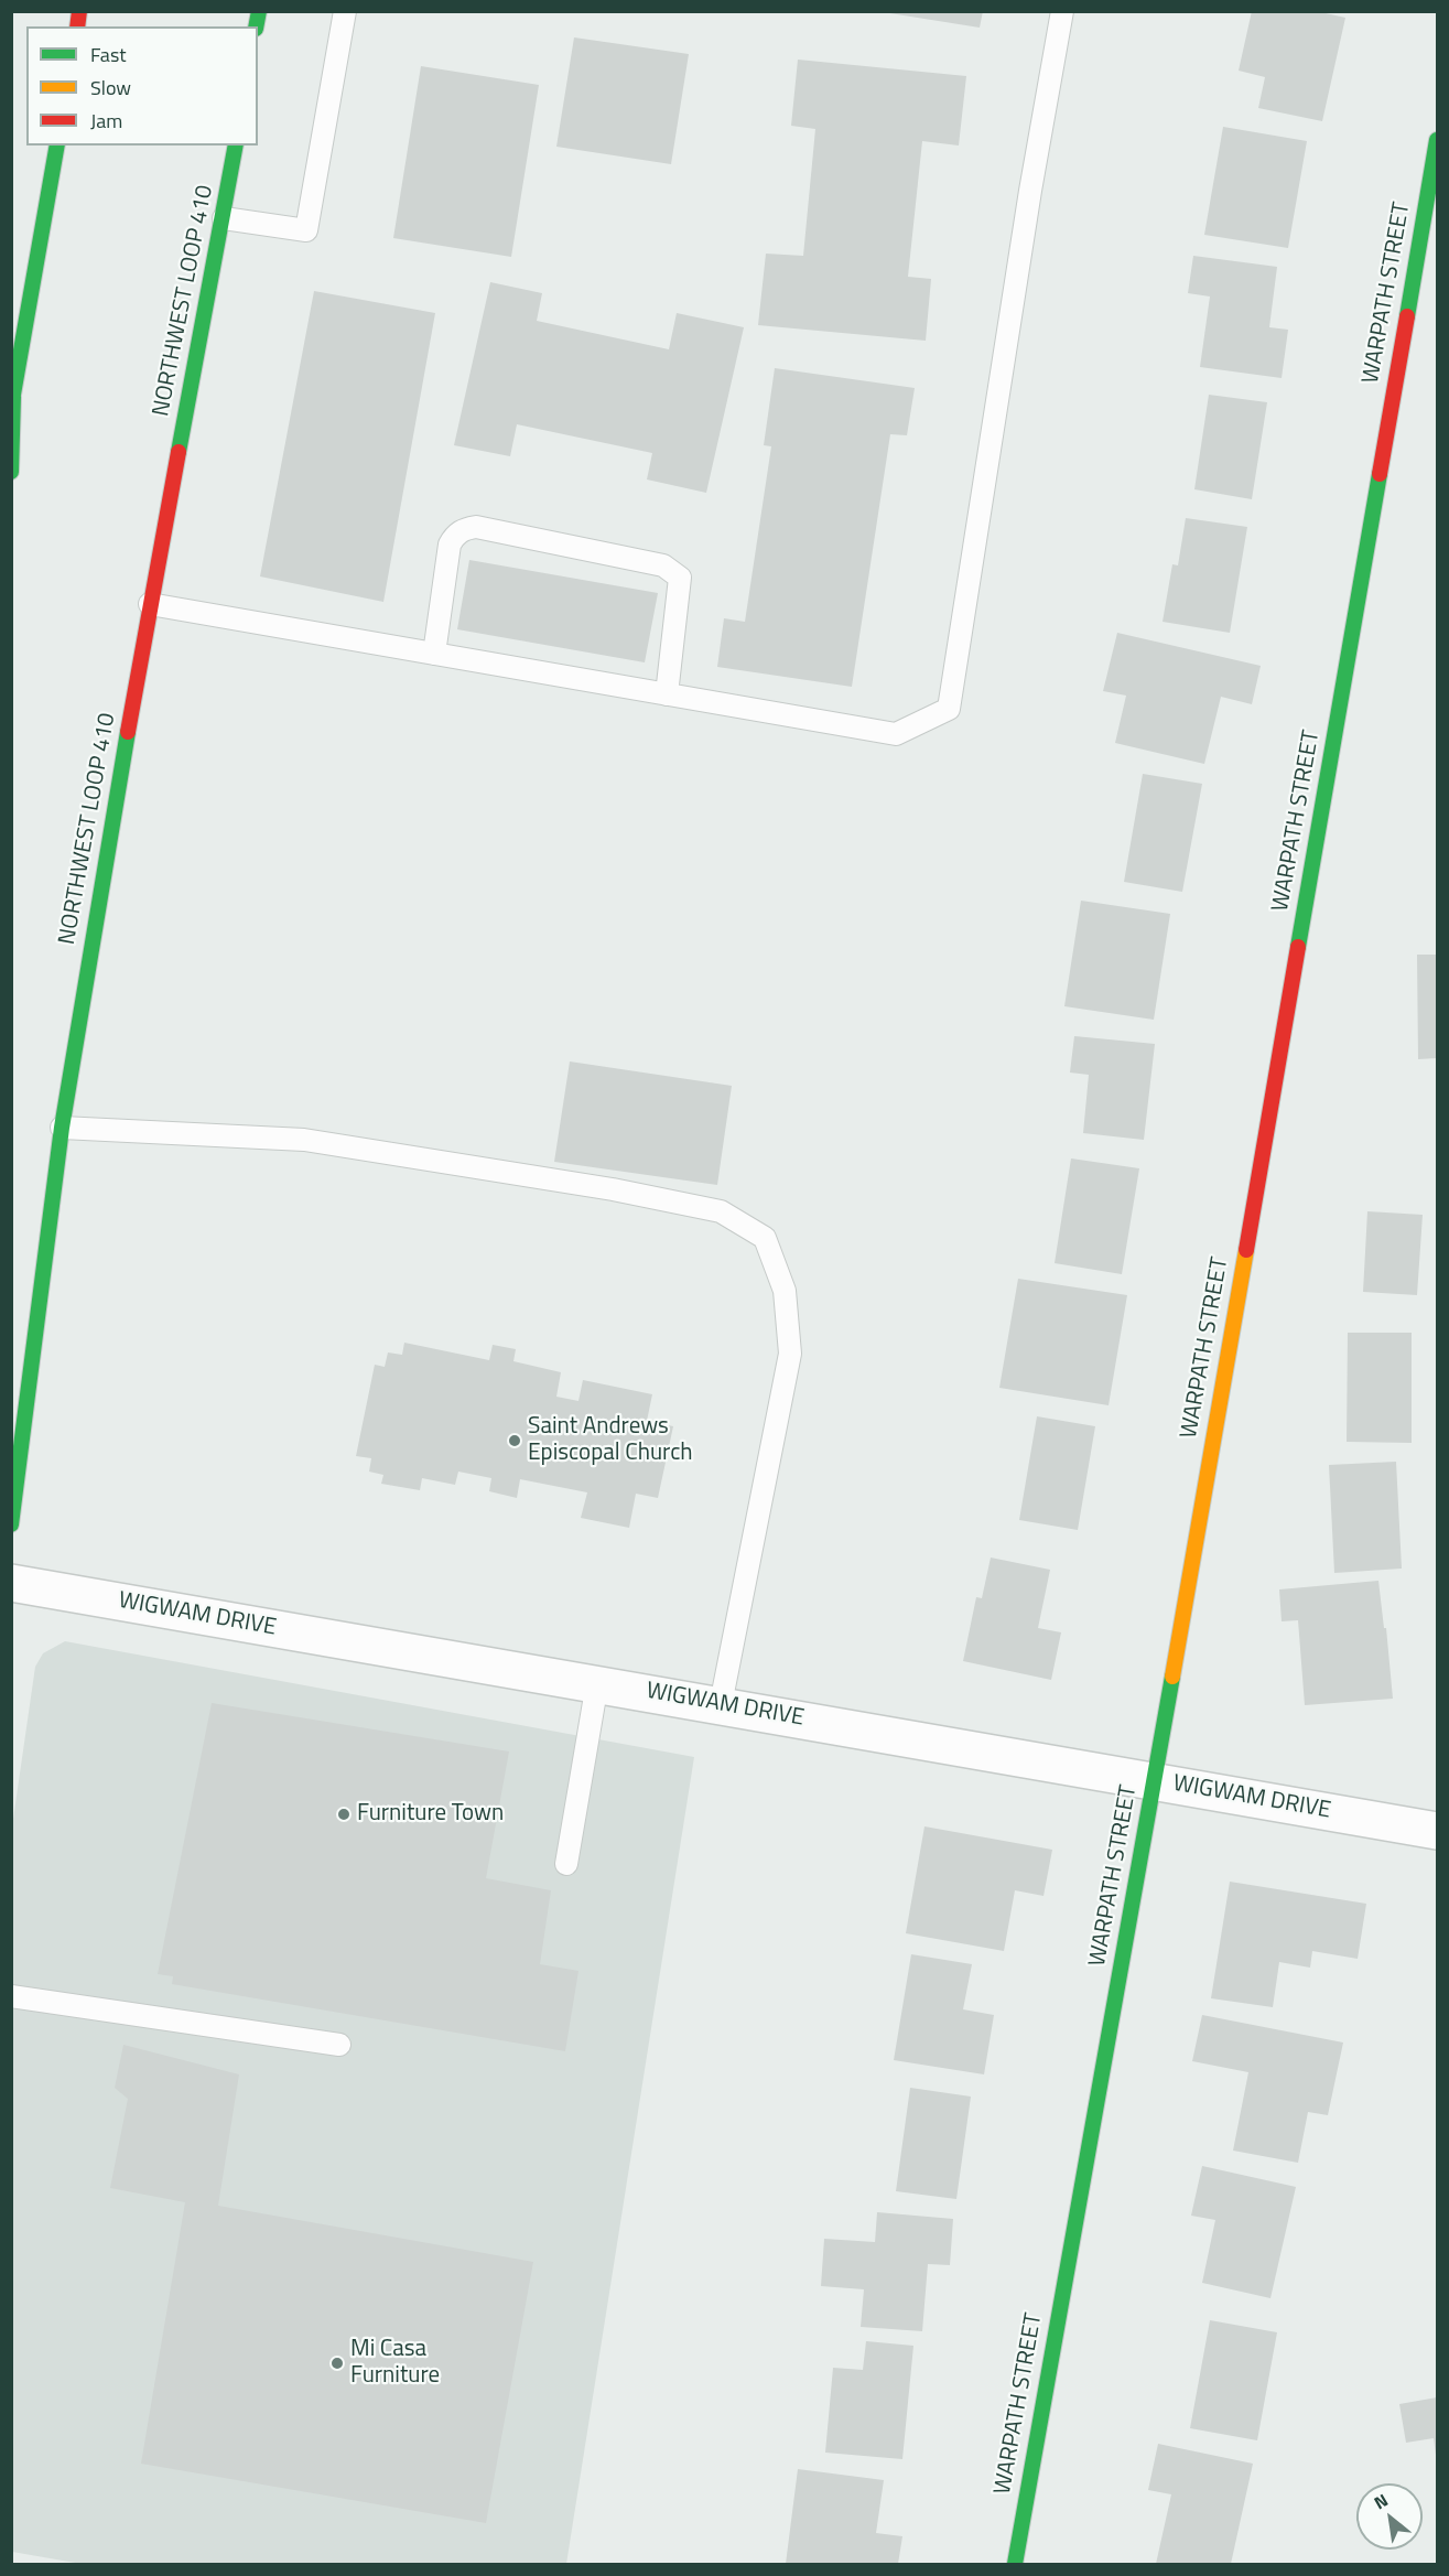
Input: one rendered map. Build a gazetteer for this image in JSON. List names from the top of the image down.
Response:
{
  "streets": {
    "main road": ["WARPATH STREET", "NORTHWEST LOOP 410"],
    "street": ["WIGWAM DRIVE"]
  },
  "crossings": [
    ["WARPATH STREET", "WIGWAM DRIVE"]
  ],
  "places": ["Saint Andrews Episcopal Church", "Furniture Town", "Mi Casa Furniture"],
  "legend": ["Fast", "Slow", "Jam"],
  "north": "top left"
}
